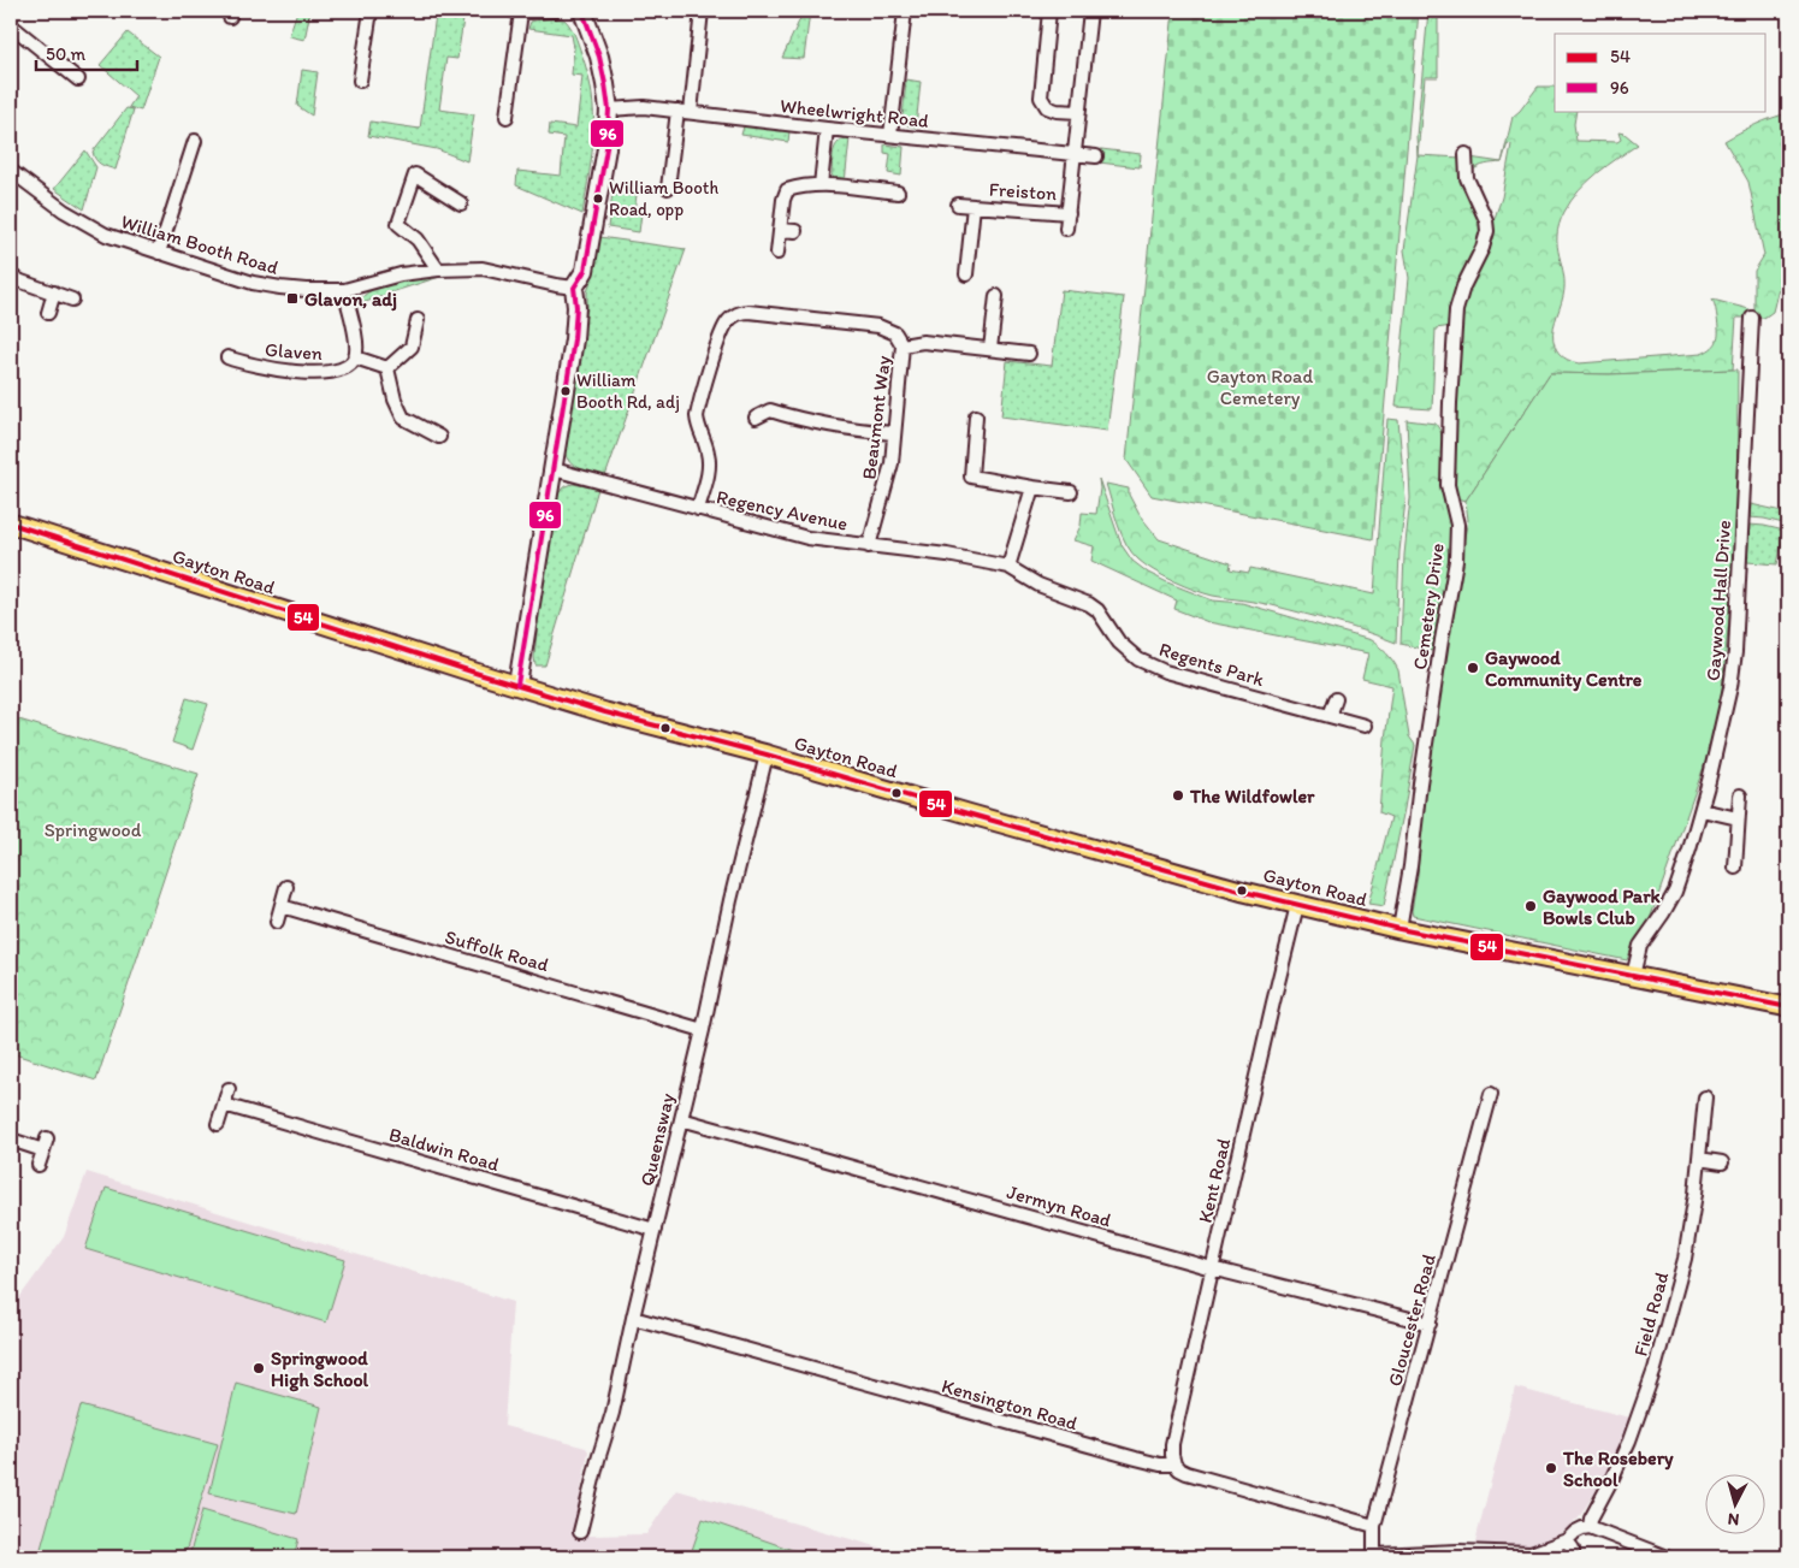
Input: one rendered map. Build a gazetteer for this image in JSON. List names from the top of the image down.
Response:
{
  "streets": {
    "main road": ["Gayton Road"],
    "street": [
      "Wheelwright Road",
      "Freiston",
      "William Booth Road",
      "Glaven",
      "Beaumont Way",
      "Regency Avenue",
      "Gaywood Hall Drive",
      "Cemetery Drive",
      "Regents Park",
      "Suffolk Road",
      "Queensway",
      "Baldwin Road",
      "Kent Road",
      "Jermyn Road",
      "Field Road",
      "Gloucester Road",
      "Kensington Road"
    ]
  },
  "crossings": [
    ["Wheelwright Road", "Freiston"],
    ["Beaumont Way", "Regency Avenue"],
    ["Regency Avenue", "Regents Park"],
    ["Gayton Road", "Gaywood Hall Drive"],
    ["Gayton Road", "Cemetery Drive"],
    ["Gayton Road", "Queensway"],
    ["Gayton Road", "Kent Road"],
    ["Suffolk Road", "Queensway"],
    ["Queensway", "Baldwin Road"],
    ["Queensway", "Jermyn Road"],
    ["Queensway", "Kensington Road"],
    ["Kent Road", "Jermyn Road"],
    ["Kent Road", "Kensington Road"],
    ["Jermyn Road", "Gloucester Road"],
    ["Gloucester Road", "Kensington Road"]
  ],
  "parks": ["Gayton Road Cemetery", "Springwood"],
  "places": {
    "other": [
      "William Booth Road, opp",
      "William Booth Rd, adj",
      "Gaywood Community Centre",
      "The Wildfowler",
      "Gaywood Park Bowls Club",
      "Springwood High School",
      "The Rosebery School"
    ],
    "transit": ["Glavon, adj"]
  },
  "lines": ["transit line 96", "transit line 54"],
  "legend": ["54", "96"],
  "scale_bar": "50 m",
  "north": "bottom"
}
